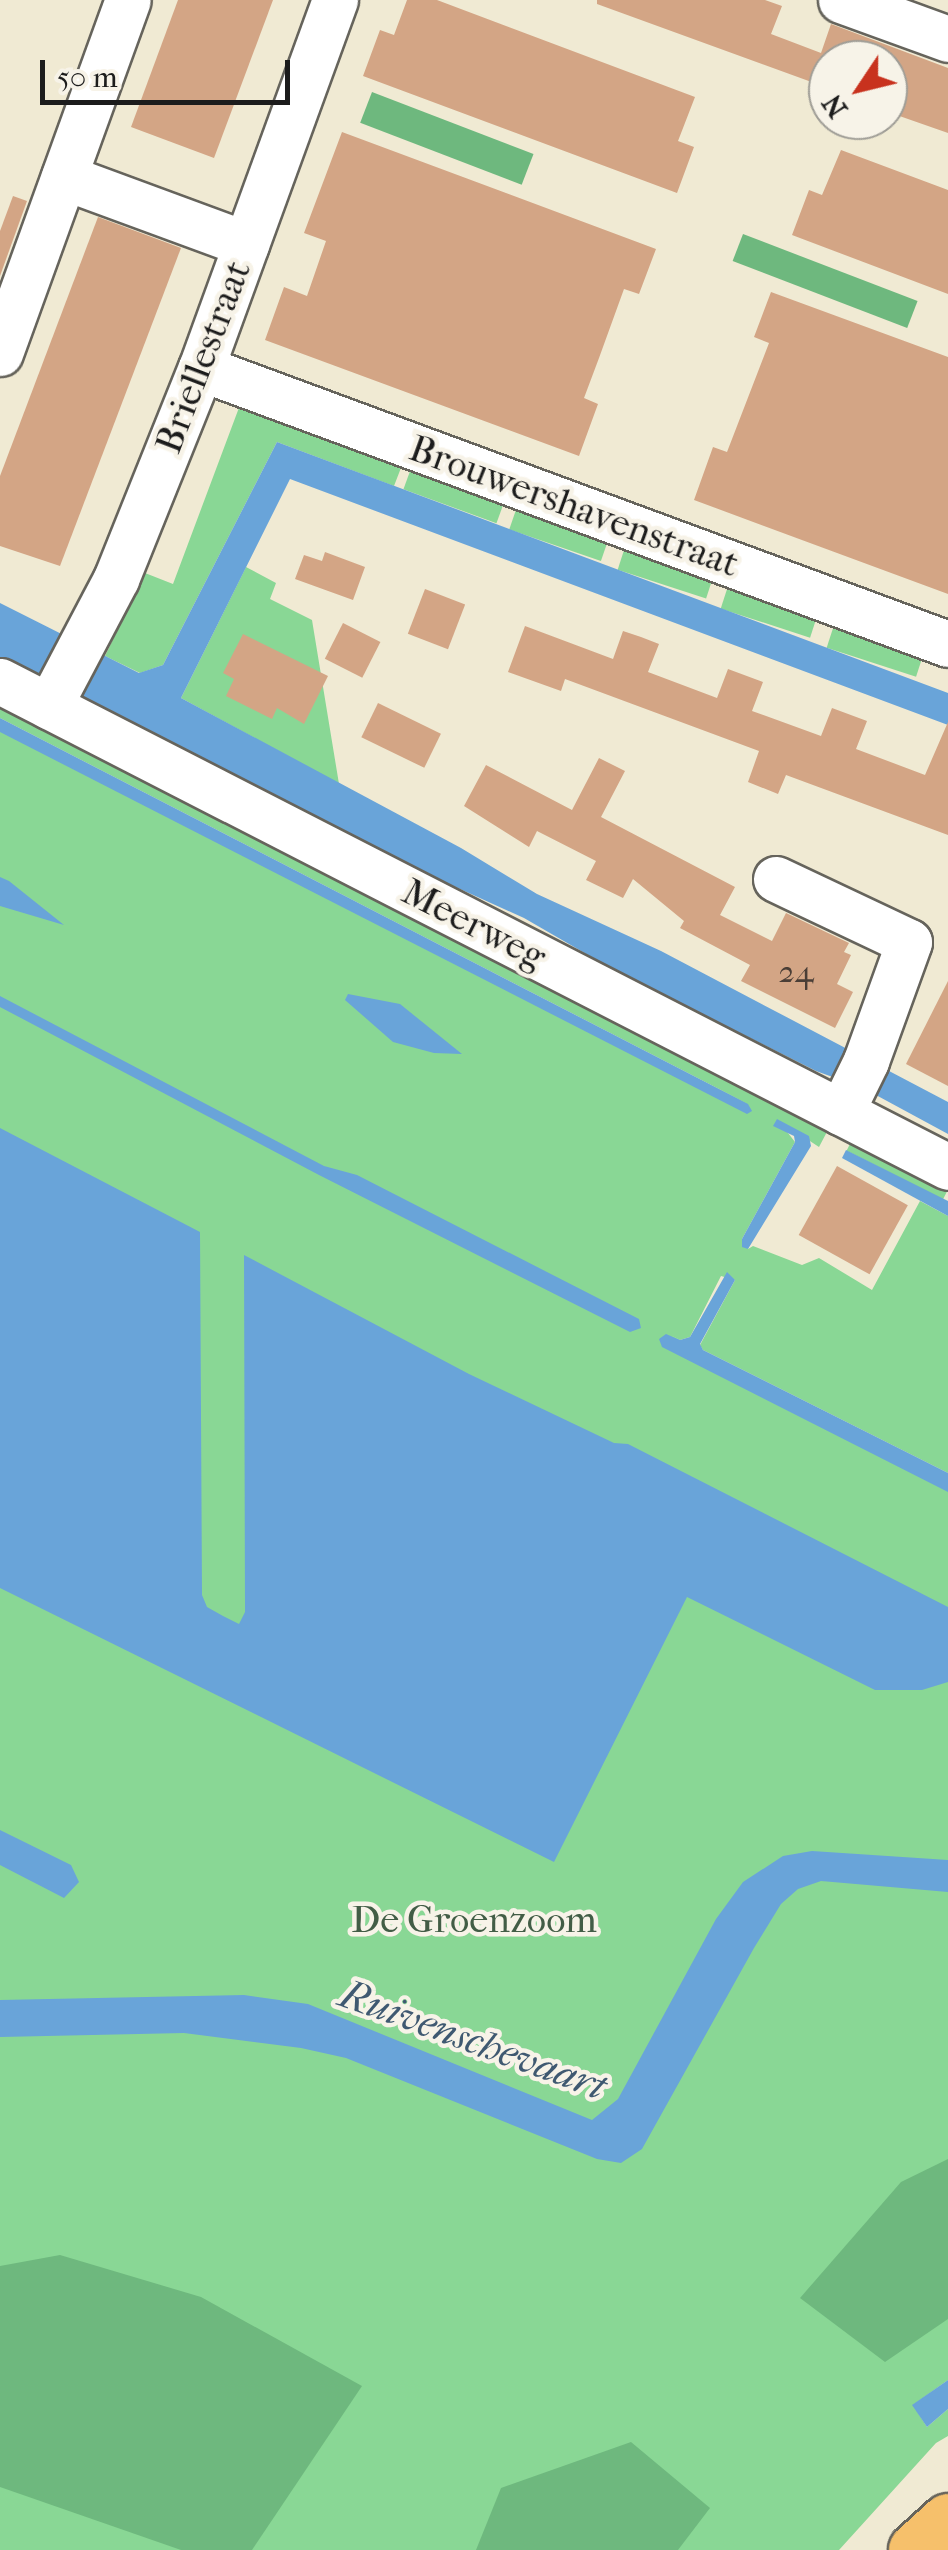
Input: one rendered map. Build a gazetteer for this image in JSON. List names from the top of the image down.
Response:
{
  "streets": {
    "street": ["Briellestraat", "Brouwershavenstraat", "Meerweg"]
  },
  "crossings": [
    ["Briellestraat", "Brouwershavenstraat"],
    ["Briellestraat", "Meerweg"]
  ],
  "water": ["Ruivenschevaart"],
  "parks": ["De Groenzoom"],
  "house_numbers": ["24"],
  "scale_bar": "50 m",
  "north": "bottom left"
}
